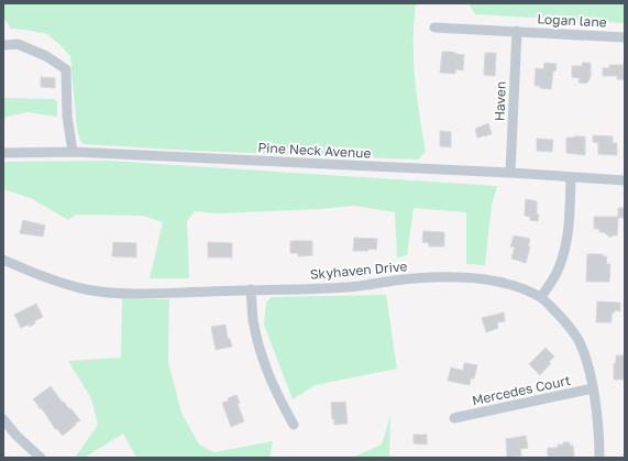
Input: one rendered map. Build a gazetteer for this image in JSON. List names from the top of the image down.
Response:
{
  "streets": {
    "street": [
      "Logan lane",
      "Haven",
      "Pine Neck Avenue",
      "Skyhaven Drive",
      "Mercedes Court"
    ]
  },
  "crossings": [
    ["Logan lane", "Haven"],
    ["Haven", "Pine Neck Avenue"],
    ["Skyhaven Drive", "Mercedes Court"]
  ]
}
